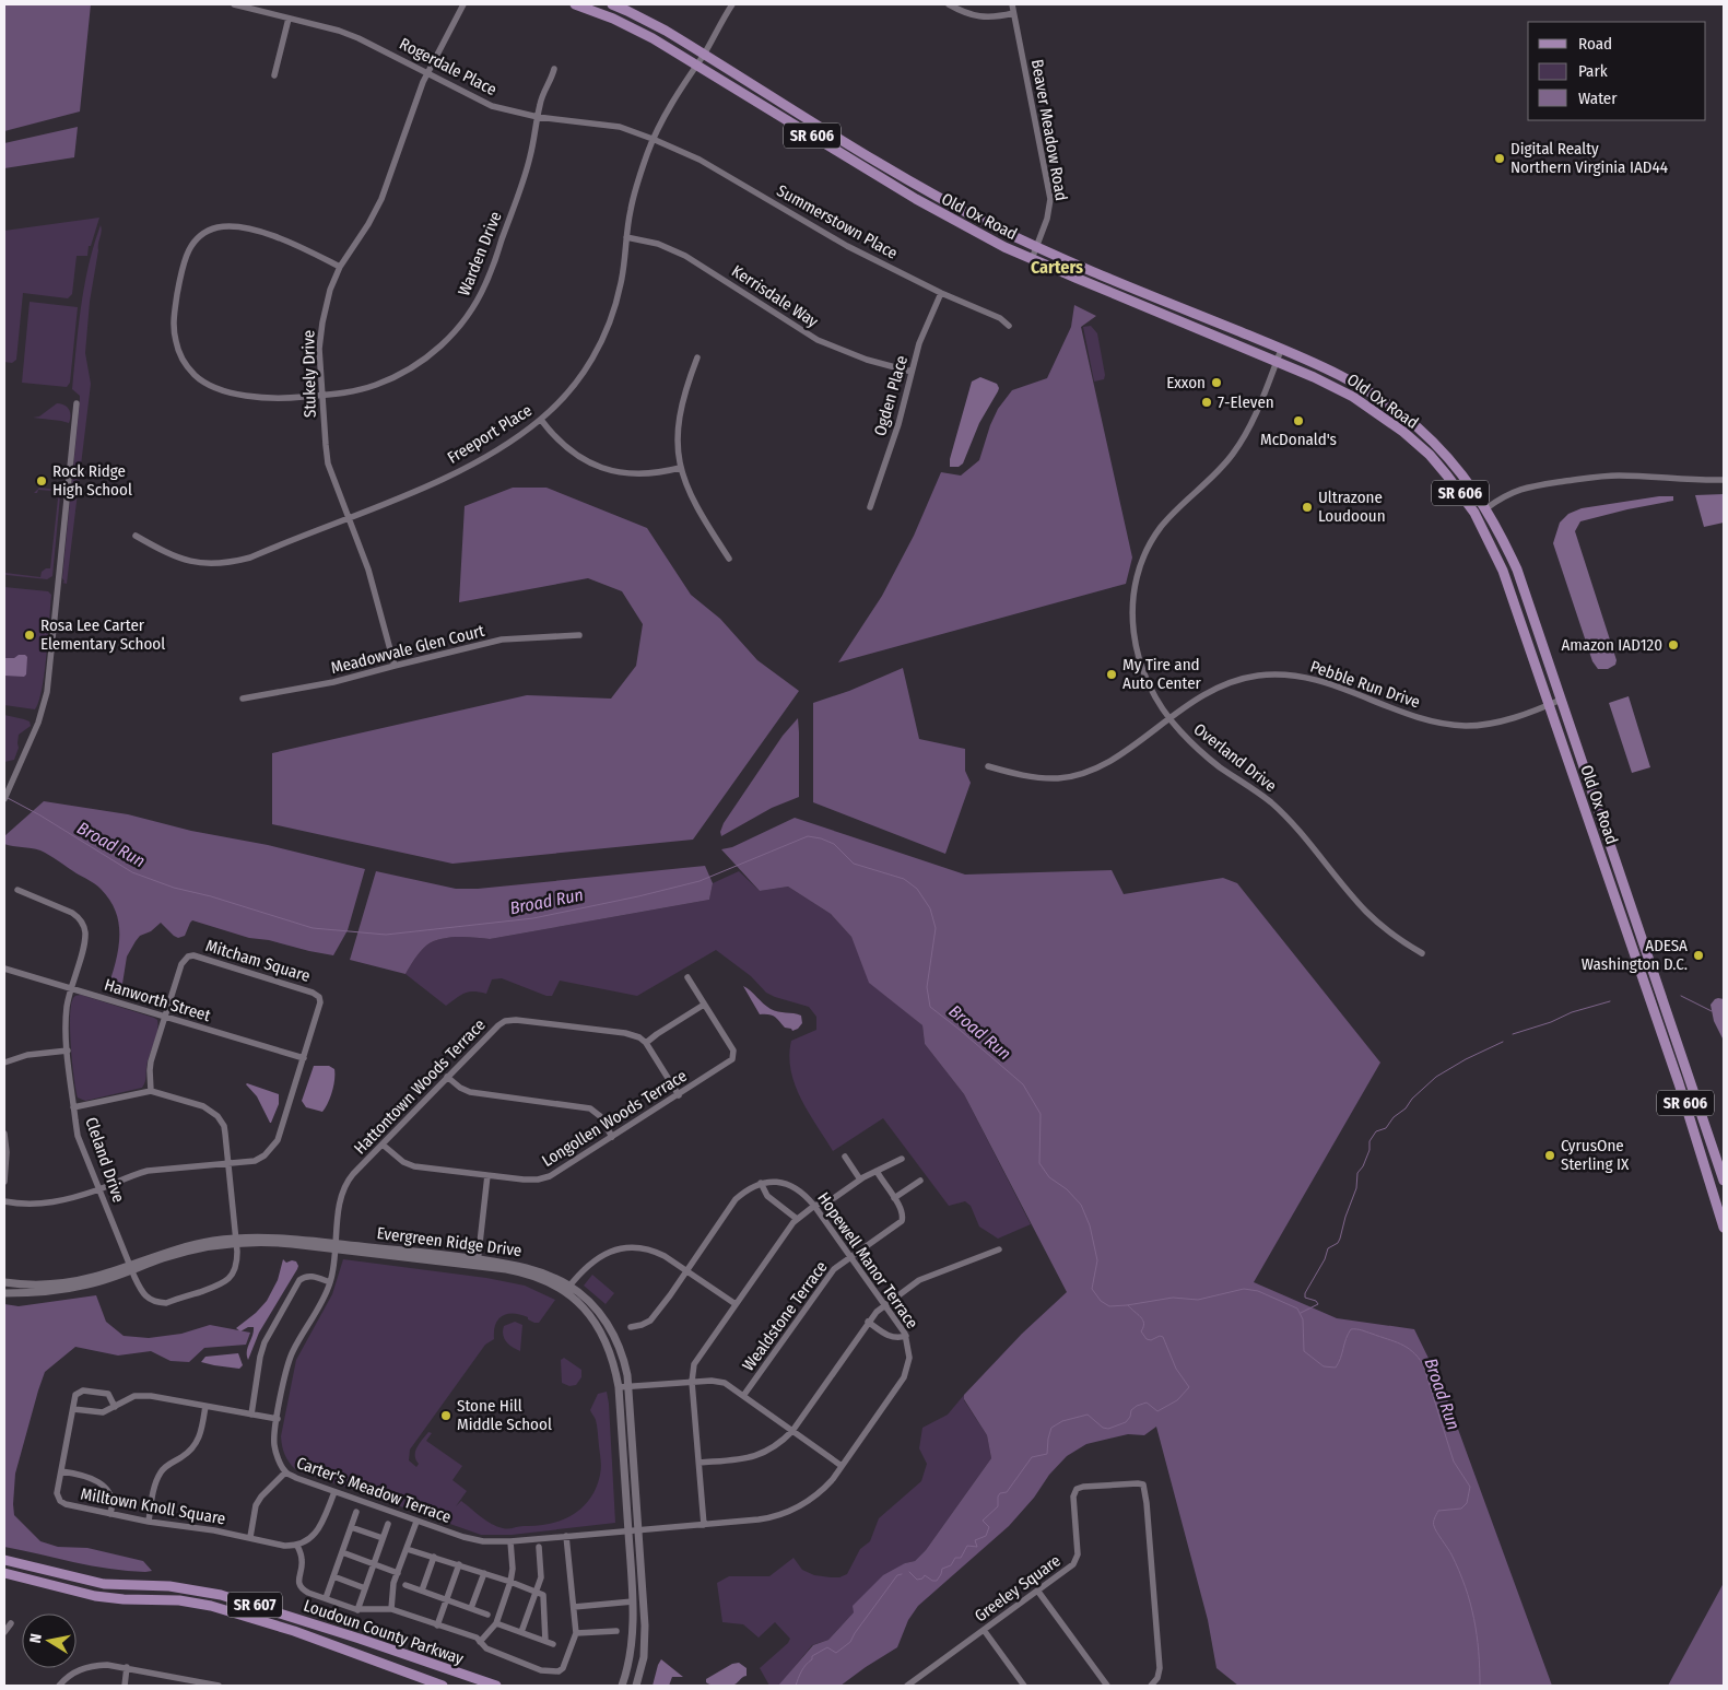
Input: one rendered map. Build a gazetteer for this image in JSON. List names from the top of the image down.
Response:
{
  "streets": {
    "main road": [
      "SR 606",
      "Old Ox Road",
      "SR 607",
      "Loudoun County Parkway"
    ],
    "street": [
      "Rogerdale Place",
      "Beaver Meadow Road",
      "Summerstown Place",
      "Warden Drive",
      "Kerrisdale Way",
      "Stukely Drive",
      "Ogden Place",
      "Freeport Place",
      "Meadowvale Glen Court",
      "Pebble Run Drive",
      "Overland Drive",
      "Mitcham Square",
      "Hanworth Street",
      "Hattontown Woods Terrace",
      "Longollen Woods Terrace",
      "Cleland Drive",
      "Evergreen Ridge Drive",
      "Hopewell Manor Terrace",
      "Wealdstone Terrace",
      "Carter's Meadow Terrace",
      "Milltown Knoll Square",
      "Greeley Square"
    ]
  },
  "crossings": [
    ["Rogerdale Place", "Summerstown Place"],
    ["Rogerdale Place", "Warden Drive"],
    ["Rogerdale Place", "Stukely Drive"],
    ["Rogerdale Place", "Freeport Place"],
    ["Beaver Meadow Road", "Old Ox Road"],
    ["Old Ox Road", "Freeport Place"],
    ["Old Ox Road", "Pebble Run Drive"],
    ["Old Ox Road", "Overland Drive"],
    ["Summerstown Place", "Ogden Place"],
    ["Summerstown Place", "Freeport Place"],
    ["Warden Drive", "Stukely Drive"],
    ["Kerrisdale Way", "Ogden Place"],
    ["Kerrisdale Way", "Freeport Place"],
    ["Stukely Drive", "Freeport Place"],
    ["Stukely Drive", "Meadowvale Glen Court"],
    ["Pebble Run Drive", "Overland Drive"],
    ["Mitcham Square", "Hanworth Street"],
    ["Mitcham Square", "Cleland Drive"],
    ["Hanworth Street", "Cleland Drive"],
    ["Hattontown Woods Terrace", "Longollen Woods Terrace"],
    ["Hattontown Woods Terrace", "Evergreen Ridge Drive"],
    ["Hattontown Woods Terrace", "Carter's Meadow Terrace"],
    ["Cleland Drive", "Evergreen Ridge Drive"],
    ["Evergreen Ridge Drive", "Hopewell Manor Terrace"],
    ["Evergreen Ridge Drive", "Carter's Meadow Terrace"],
    ["Hopewell Manor Terrace", "Wealdstone Terrace"],
    ["Hopewell Manor Terrace", "Carter's Meadow Terrace"],
    ["Carter's Meadow Terrace", "Milltown Knoll Square"]
  ],
  "districts": ["Carters"],
  "water": ["Broad Run"],
  "places": [
    "Digital Realty Northern Virginia IAD44",
    "Exxon",
    "7-Eleven",
    "McDonald's",
    "Rock Ridge High School",
    "Ultrazone Loudooun",
    "Rosa Lee Carter Elementary School",
    "Amazon IAD120",
    "My Tire and Auto Center",
    "ADESA Washington D.C.",
    "CyrusOne Sterling IX",
    "Stone Hill Middle School"
  ],
  "legend": ["Road", "Park", "Water"],
  "north": "left"
}
